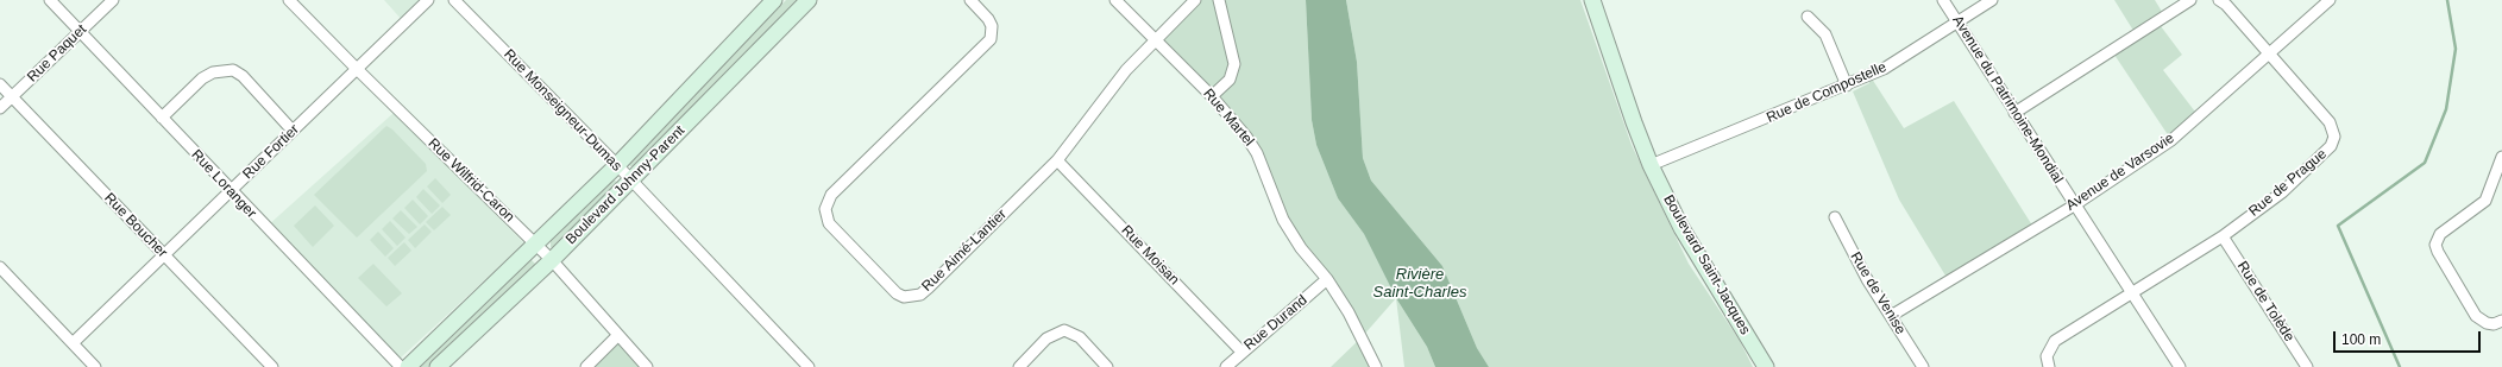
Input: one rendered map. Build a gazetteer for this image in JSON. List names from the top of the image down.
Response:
{
  "streets": {
    "street": [
      "Rue Paquet",
      "Rue de Compostelle",
      "Avenue du Patrimoine-Mondial",
      "Rue Monseigneur-Dumas",
      "Rue Martel",
      "Rue Fortier",
      "Avenue de Varsovie",
      "Rue Wilfrid-Caron",
      "Rue de Prague",
      "Rue Loranger",
      "Boulevard Johnny-Parent",
      "Rue Boucher",
      "Rue Aimé-Lantier",
      "Rue Moisan",
      "Boulevard Saint-Jacques",
      "Rue de Venise",
      "Rue de Tolède",
      "Rue Durand"
    ]
  },
  "crossings": [
    ["Rue Paquet", "Rue Loranger"],
    ["Rue Paquet", "Rue Boucher"],
    ["Rue de Compostelle", "Avenue du Patrimoine-Mondial"],
    ["Rue de Compostelle", "Boulevard Saint-Jacques"],
    ["Avenue du Patrimoine-Mondial", "Avenue de Varsovie"],
    ["Avenue du Patrimoine-Mondial", "Rue de Prague"],
    ["Rue Monseigneur-Dumas", "Boulevard Johnny-Parent"],
    ["Rue Martel", "Rue Aimé-Lantier"],
    ["Rue Martel", "Rue Durand"],
    ["Rue Fortier", "Rue Wilfrid-Caron"],
    ["Rue Fortier", "Rue Loranger"],
    ["Rue Fortier", "Rue Boucher"],
    ["Avenue de Varsovie", "Rue de Prague"],
    ["Avenue de Varsovie", "Rue de Venise"],
    ["Rue Wilfrid-Caron", "Boulevard Johnny-Parent"],
    ["Rue de Prague", "Rue de Tolède"],
    ["Rue Aimé-Lantier", "Rue Moisan"],
    ["Rue Moisan", "Rue Durand"]
  ],
  "water": ["Rivière Saint-Charles"],
  "scale_bar": "100 m"
}
